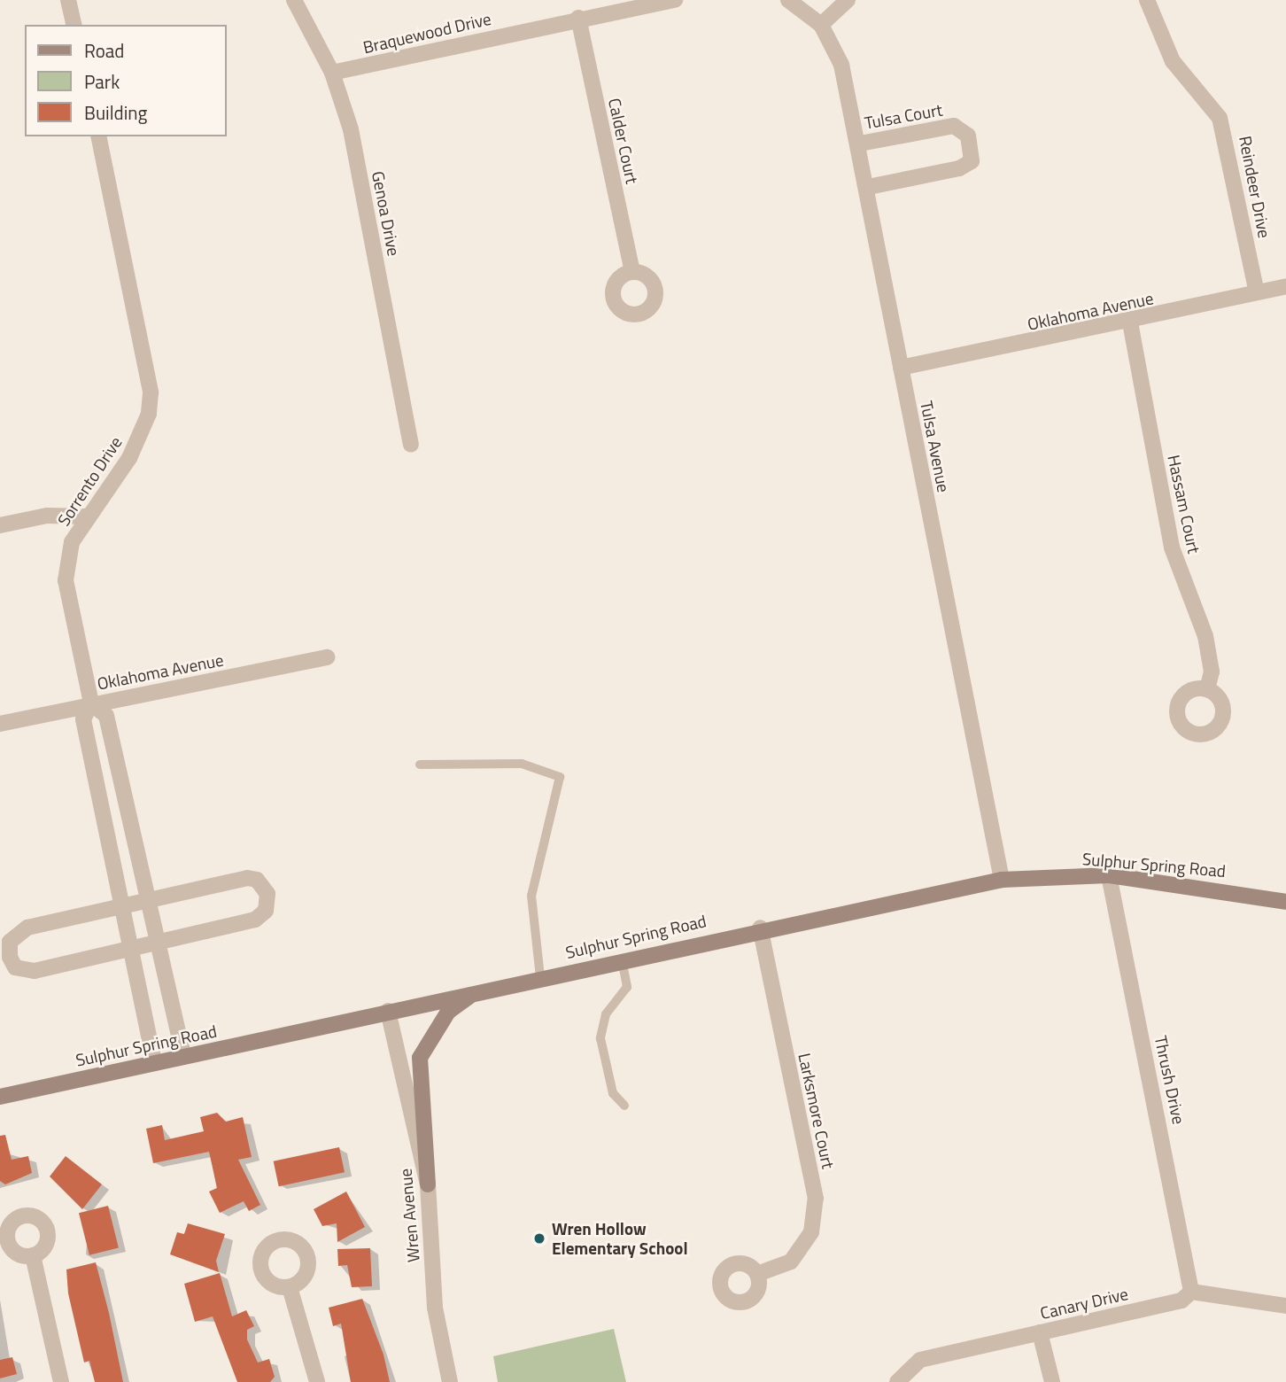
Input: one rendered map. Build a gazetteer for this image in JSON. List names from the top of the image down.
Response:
{
  "streets": {
    "main road": ["Sulphur Spring Road"],
    "street": [
      "Braquewood Drive",
      "Tulsa Court",
      "Calder Court",
      "Reindeer Drive",
      "Genoa Drive",
      "Oklahoma Avenue",
      "Tulsa Avenue",
      "Sorrento Drive",
      "Hassam Court",
      "Thrush Drive",
      "Larksmore Court",
      "Wren Avenue",
      "Canary Drive"
    ]
  },
  "crossings": [
    ["Braquewood Drive", "Calder Court"],
    ["Braquewood Drive", "Genoa Drive"],
    ["Tulsa Court", "Tulsa Avenue"],
    ["Reindeer Drive", "Oklahoma Avenue"],
    ["Oklahoma Avenue", "Tulsa Avenue"],
    ["Oklahoma Avenue", "Sorrento Drive"],
    ["Oklahoma Avenue", "Hassam Court"],
    ["Tulsa Avenue", "Sulphur Spring Road"],
    ["Sorrento Drive", "Sulphur Spring Road"],
    ["Sulphur Spring Road", "Thrush Drive"],
    ["Sulphur Spring Road", "Larksmore Court"],
    ["Sulphur Spring Road", "Wren Avenue"],
    ["Thrush Drive", "Canary Drive"]
  ],
  "places": ["Wren Hollow Elementary School"],
  "legend": ["Road", "Park", "Building"]
}
